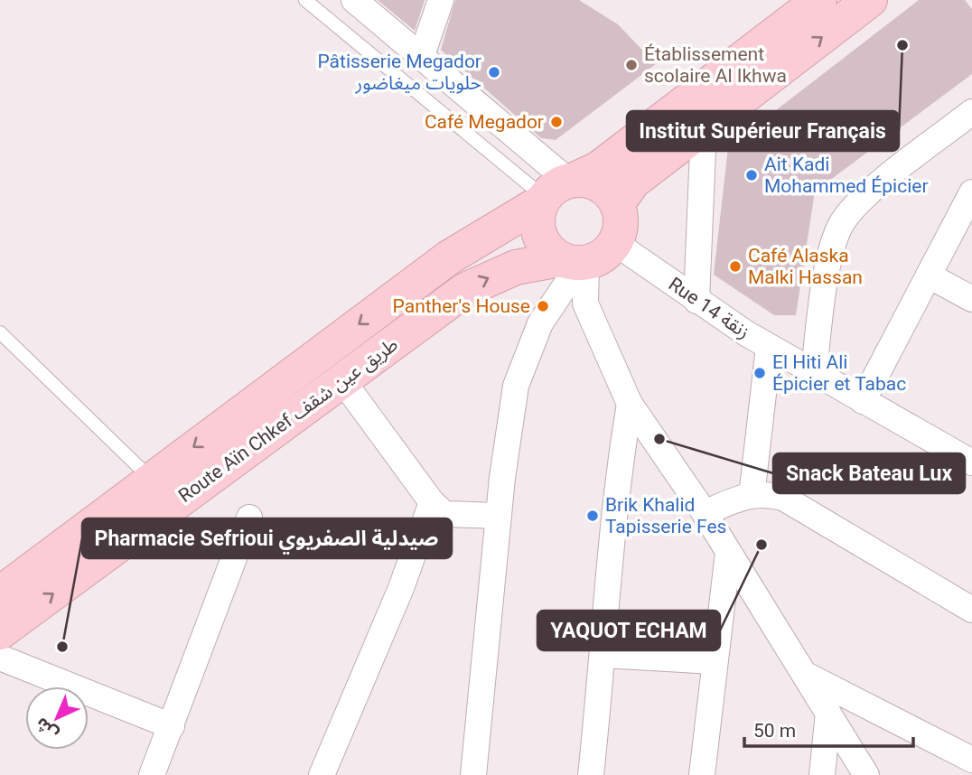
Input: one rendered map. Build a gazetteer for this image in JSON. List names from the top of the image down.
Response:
{
  "streets": {
    "main road": ["Route Aïn Chkef طريق عين شقف"],
    "street": ["Rue 14 زنقة"]
  },
  "crossings": [
    ["Rue 14 زنقة", "Route Aïn Chkef طريق عين شقف"]
  ],
  "places": [
    "Institut Supérieur Français",
    "Établissement scolaire Al Ikhwa",
    "Pâtisserie Megador حلويات ميغاضور",
    "Café Megador",
    "Ait Kadi Mohammed Épicier",
    "Café Alaska Malki Hassan",
    "Panther's House",
    "El Hiti Ali Épicier et Tabac",
    "Snack Bateau Lux",
    "Brik Khalid Tapisserie Fes",
    "YAQUOT ECHAM",
    "Pharmacie Sefrioui صيدلية الصفريوي"
  ],
  "scale_bar": "50 m",
  "north": "bottom left"
}
